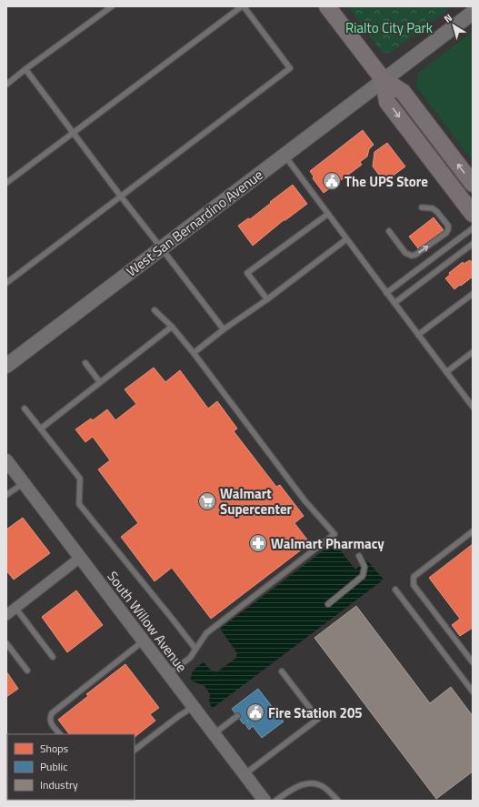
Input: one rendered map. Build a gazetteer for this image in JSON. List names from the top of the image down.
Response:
{
  "streets": {
    "main road": ["West San Bernardino Avenue"],
    "street": ["South Willow Avenue"]
  },
  "parks": ["Rialto City Park"],
  "places": {
    "public building": ["The UPS Store", "Fire Station 205"],
    "supermarket": ["Walmart Supercenter"],
    "pharmacy": ["Walmart Pharmacy"]
  },
  "legend": ["Shops", "Public", "Industry"],
  "north": "top left"
}
